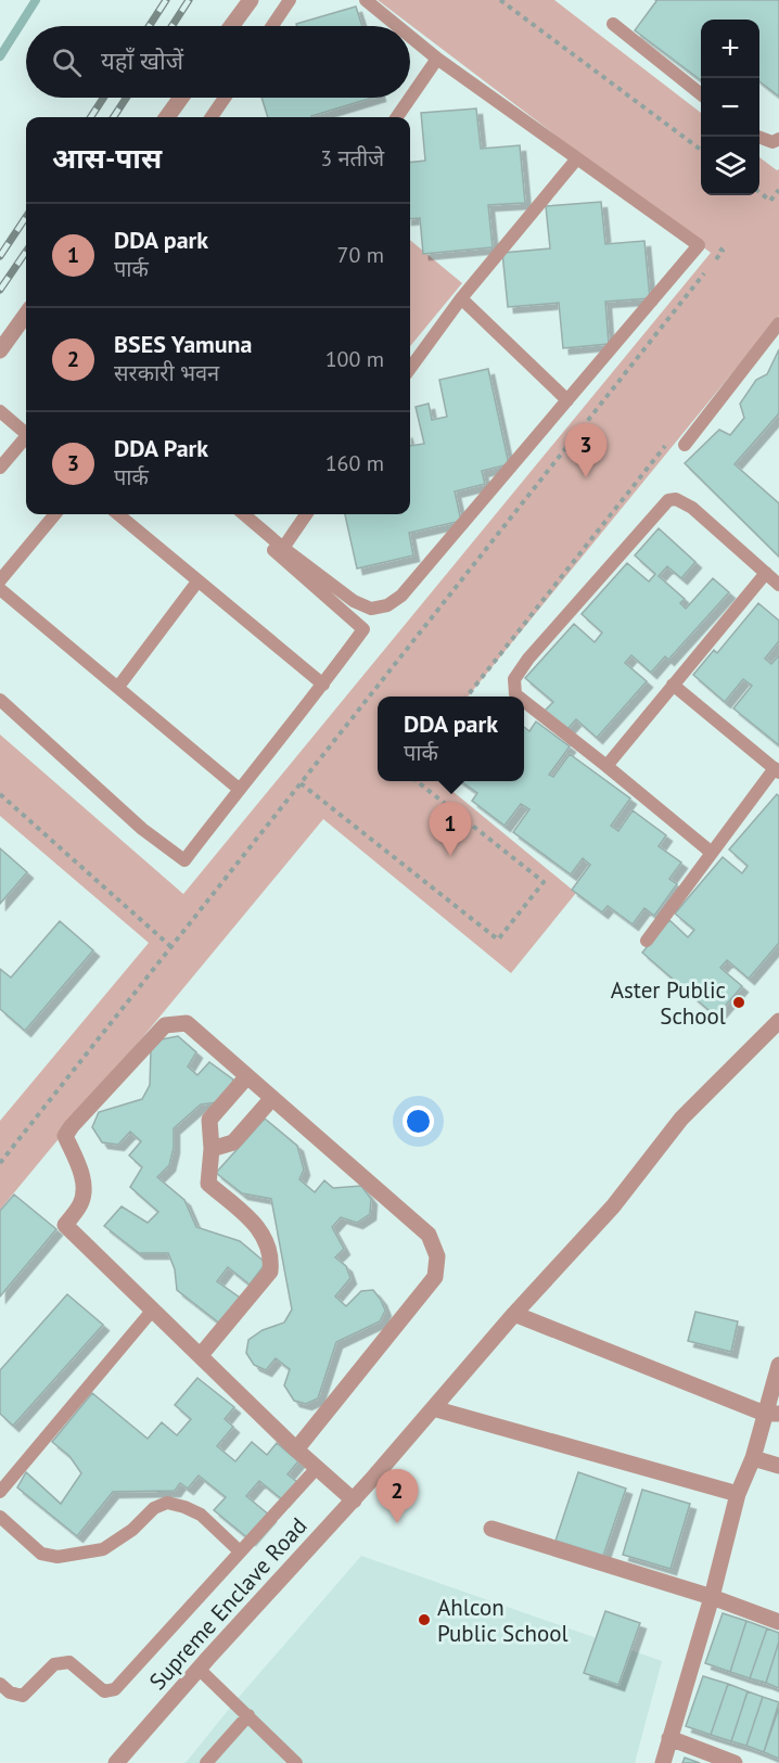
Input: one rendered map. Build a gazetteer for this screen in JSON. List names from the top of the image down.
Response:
{
  "streets": {
    "street": ["Supreme Enclave Road"]
  },
  "places": ["Aster Public School", "Ahlcon Public School"],
  "page": {
    "map_buttons": ["+", "−"],
    "search": "यहाँ खोजें",
    "heading": ["आस-पास", "3 नतीजे"],
    "list": [
      {
        "mark": "1",
        "name": "DDA park",
        "note": "पार्क",
        "value": "70 m"
      },
      {
        "mark": "2",
        "name": "BSES Yamuna",
        "note": "सरकारी भवन",
        "value": "100 m"
      },
      {
        "mark": "3",
        "name": "DDA Park",
        "note": "पार्क",
        "value": "160 m"
      }
    ],
    "pins": ["3", "1", "2"],
    "popup": ["DDA park", "पार्क"]
  }
}
